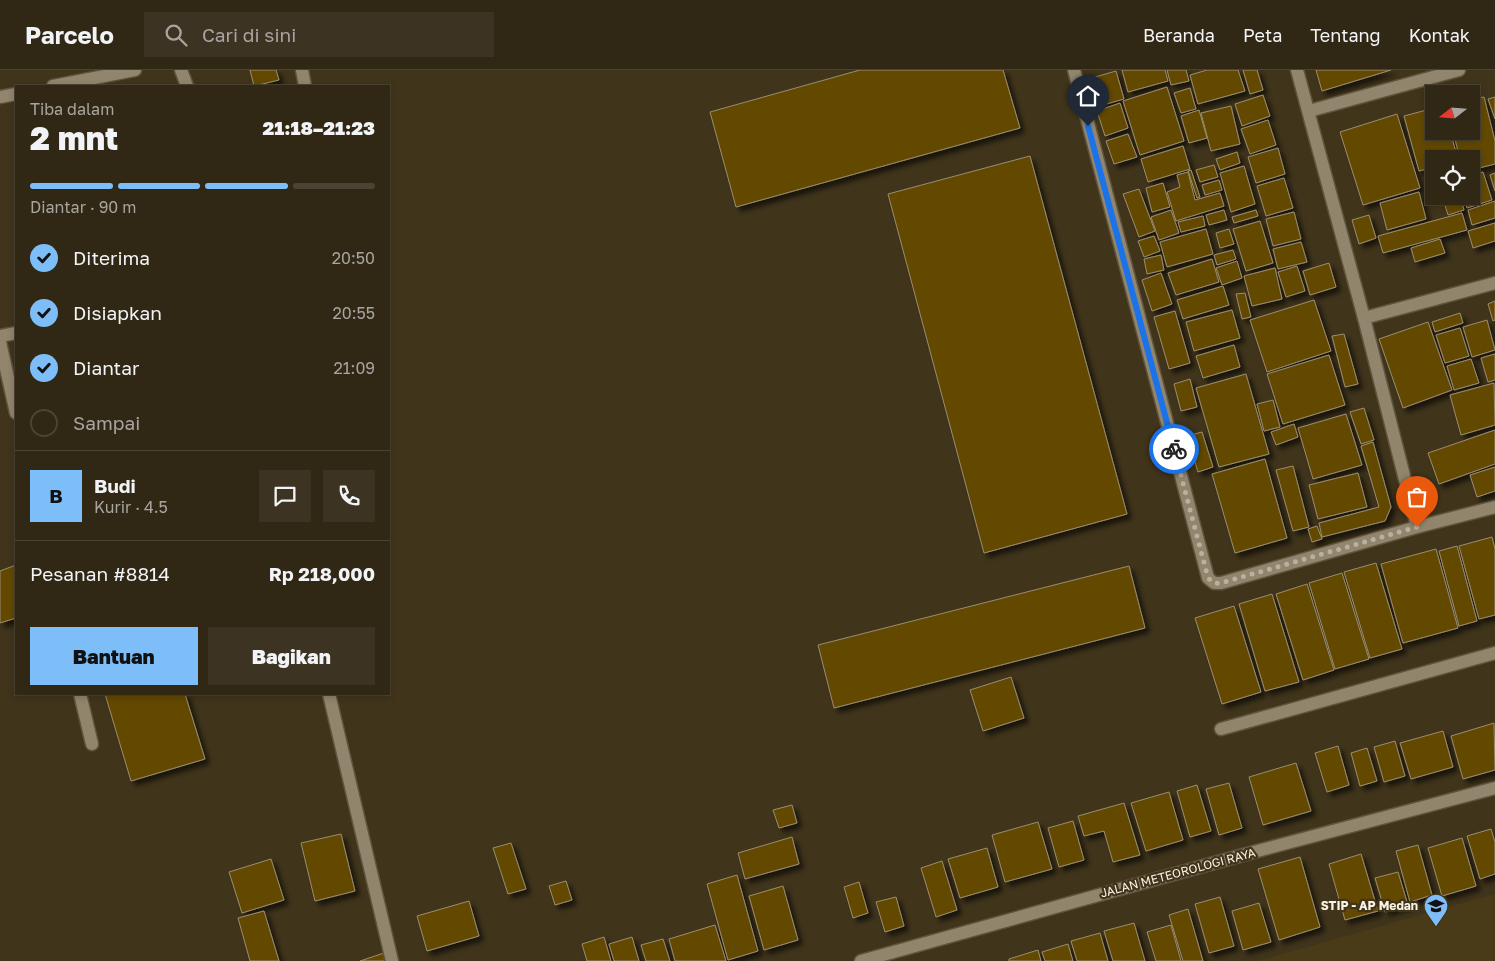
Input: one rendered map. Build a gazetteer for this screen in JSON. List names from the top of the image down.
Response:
{
  "streets": {
    "street": ["JALAN METEOROLOGI RAYA"]
  },
  "places": {
    "school or university": ["STIP - AP Medan"]
  },
  "north": "left",
  "page": {
    "header": "Parcelo",
    "search": "Cari di sini",
    "nav": [
      "Beranda",
      "Peta",
      "Tentang",
      "Kontak"
    ],
    "heading": ["2 mnt", "Tiba dalam", "21:18–21:23"],
    "panel": [
      "Budi",
      "Kurir · 4.5",
      "Pesanan #8814",
      "Rp 218,000"
    ],
    "bar": "Diantar · 90 m",
    "list": [
      ["Diterima", "20:50"],
      ["Disiapkan", "20:55"],
      ["Diantar", "21:09"],
      "Sampai"
    ],
    "round": "B",
    "buttons": ["Bantuan", "Bagikan"]
  }
}
